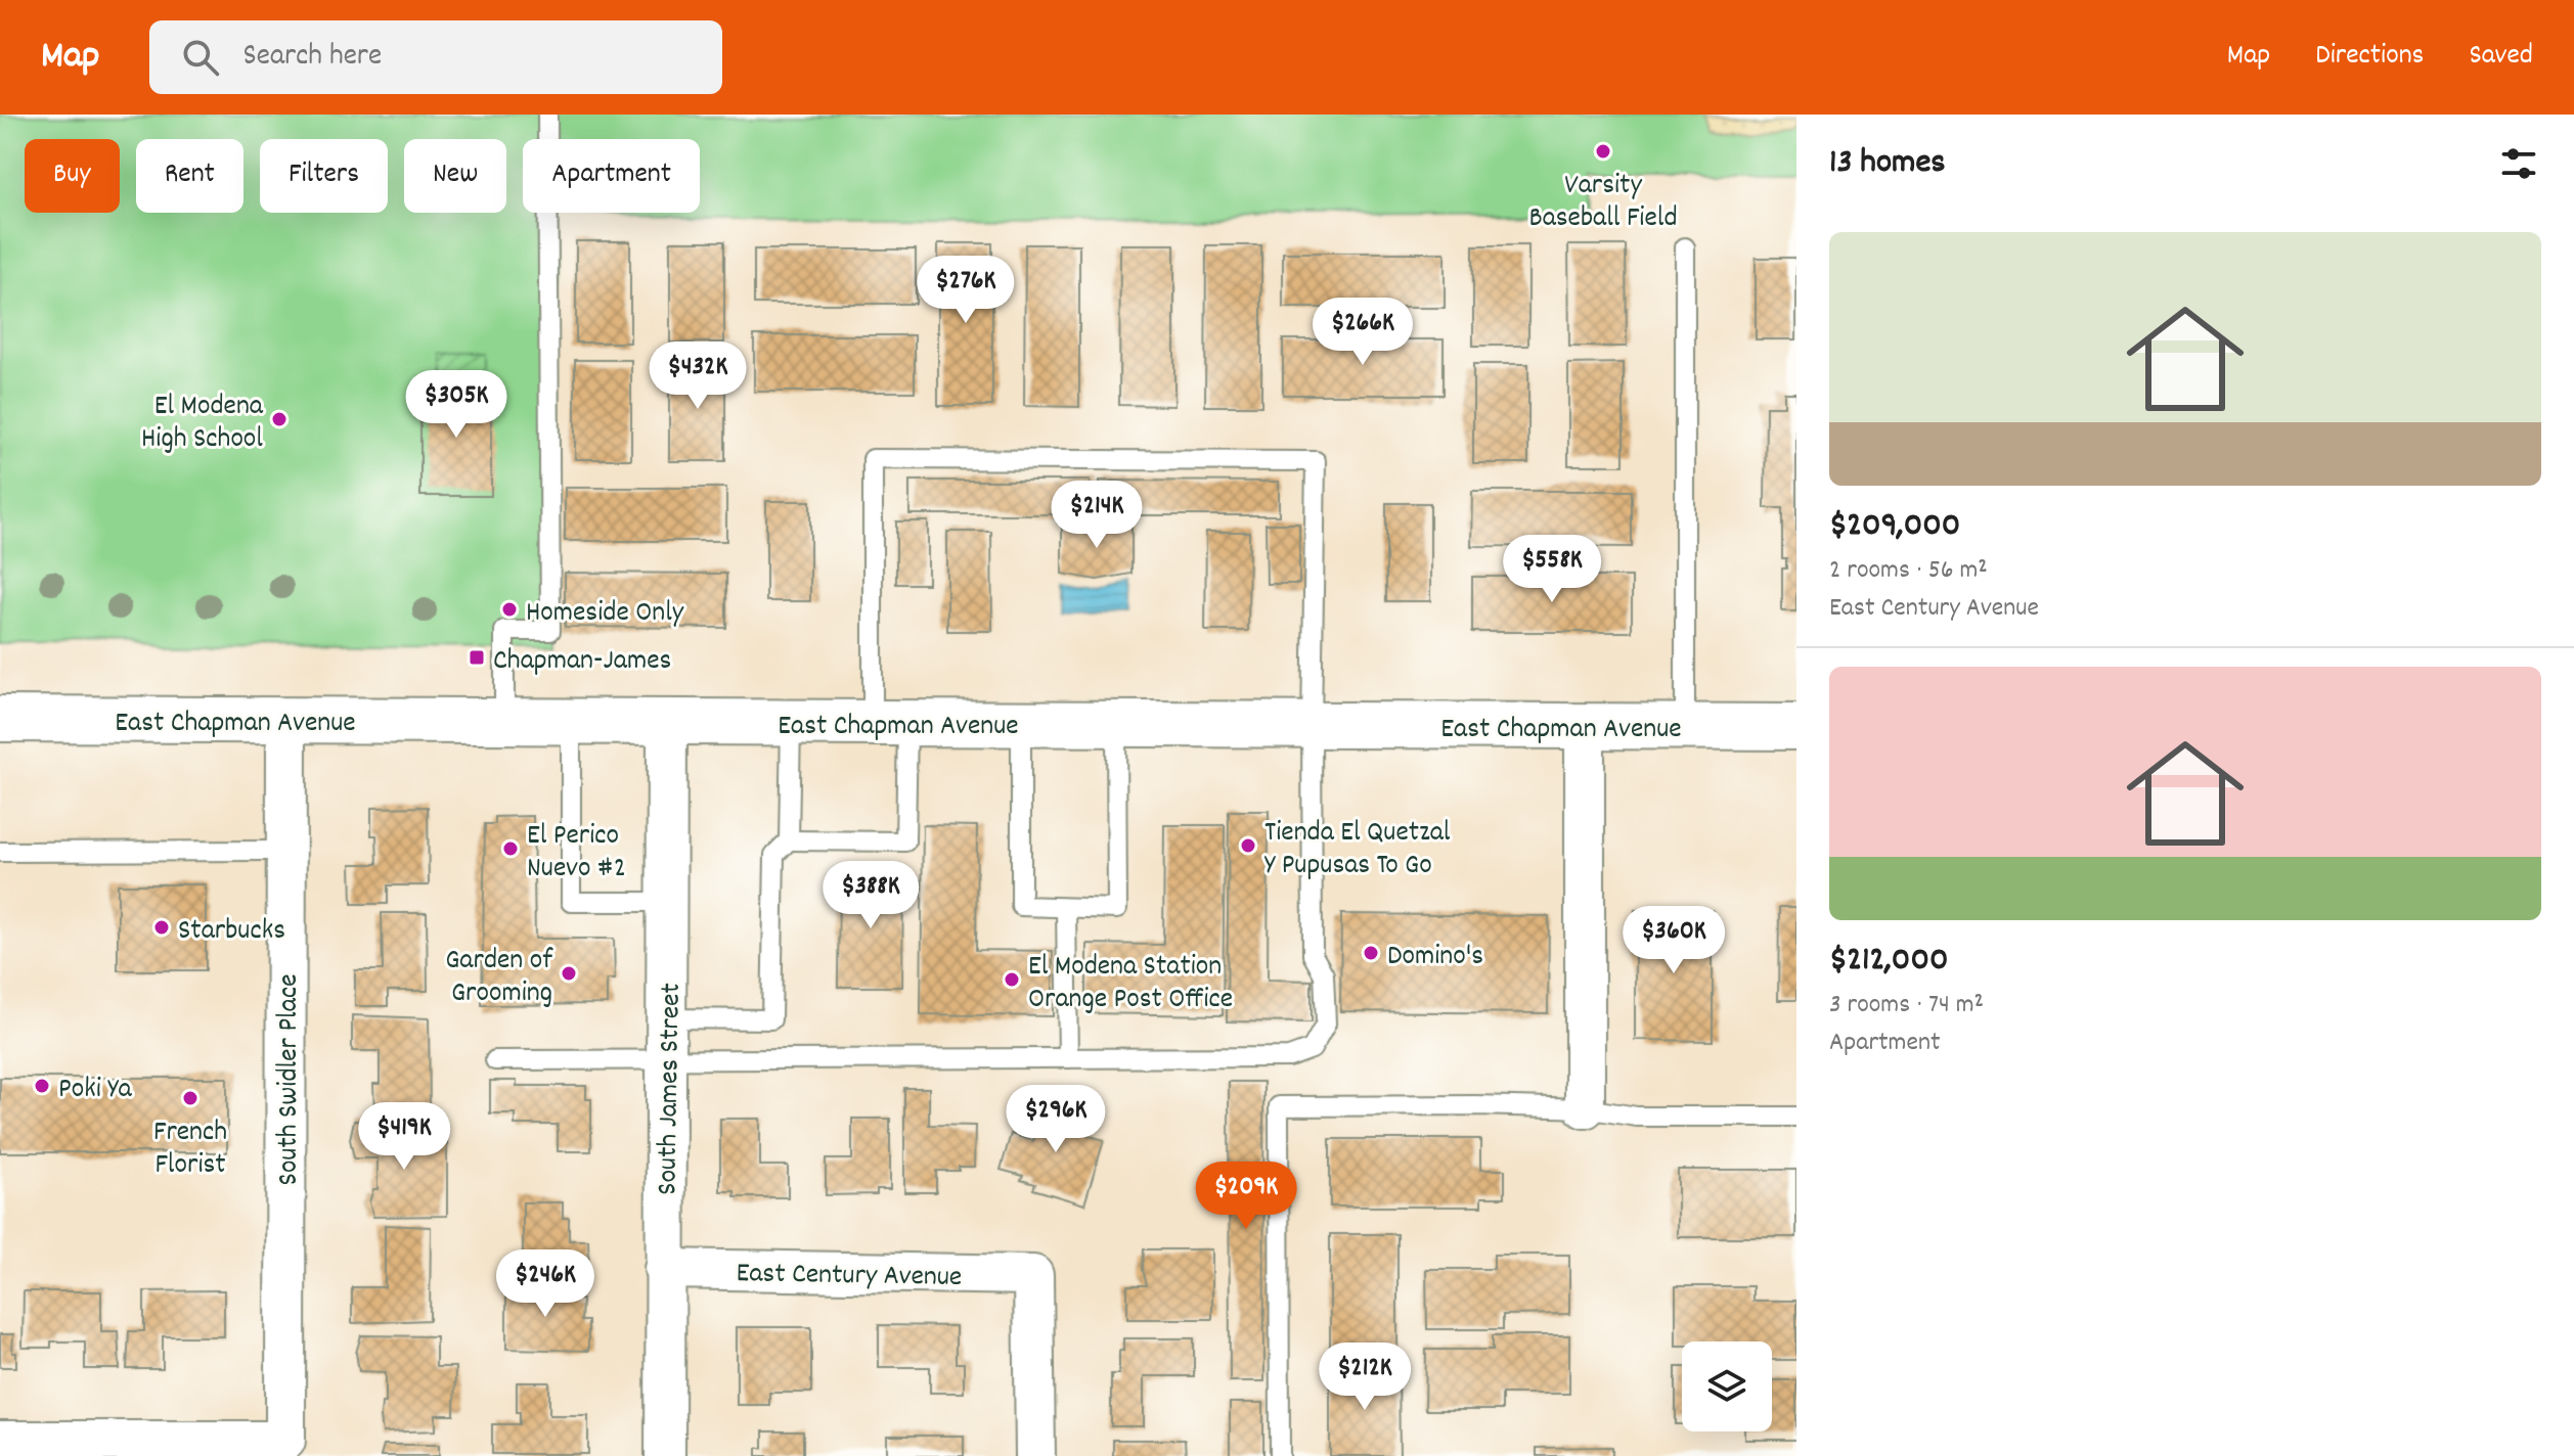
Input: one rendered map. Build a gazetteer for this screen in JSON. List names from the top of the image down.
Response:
{
  "streets": {
    "main road": ["East Chapman Avenue"],
    "street": ["South Swidler Place", "South James Street", "East Century Avenue"]
  },
  "crossings": [
    ["East Chapman Avenue", "South Swidler Place"],
    ["East Chapman Avenue", "South James Street"],
    ["South James Street", "East Century Avenue"]
  ],
  "places": {
    "other": [
      "Varsity Baseball Field",
      "El Modena High School",
      "Homeside Only",
      "Tienda El Quetzal Y Pupusas To Go",
      "El Perico Nuevo #2",
      "Starbucks",
      "Domino's",
      "Garden of Grooming",
      "El Modena Station Orange Post Office",
      "Poki Ya",
      "French Florist"
    ],
    "transit": ["Chapman-James"]
  },
  "page": {
    "header": "Map",
    "search": "Search here",
    "nav": ["Map", "Directions", "Saved"],
    "heading": "13 homes",
    "chip": [
      "Buy",
      "Rent",
      "Filters",
      "New",
      "Apartment"
    ],
    "list": [
      {
        "name": "$209,000",
        "note": "2 rooms · 56 m² · East Century Avenue"
      },
      {
        "name": "$212,000",
        "note": "3 rooms · 74 m² · Apartment"
      }
    ],
    "price": [
      "$276K",
      "$266K",
      "$432K",
      "$305K",
      "$214K",
      "$558K",
      "$388K",
      "$360K",
      "$296K",
      "$419K",
      "$209K",
      "$246K",
      "$212K"
    ]
  }
}
